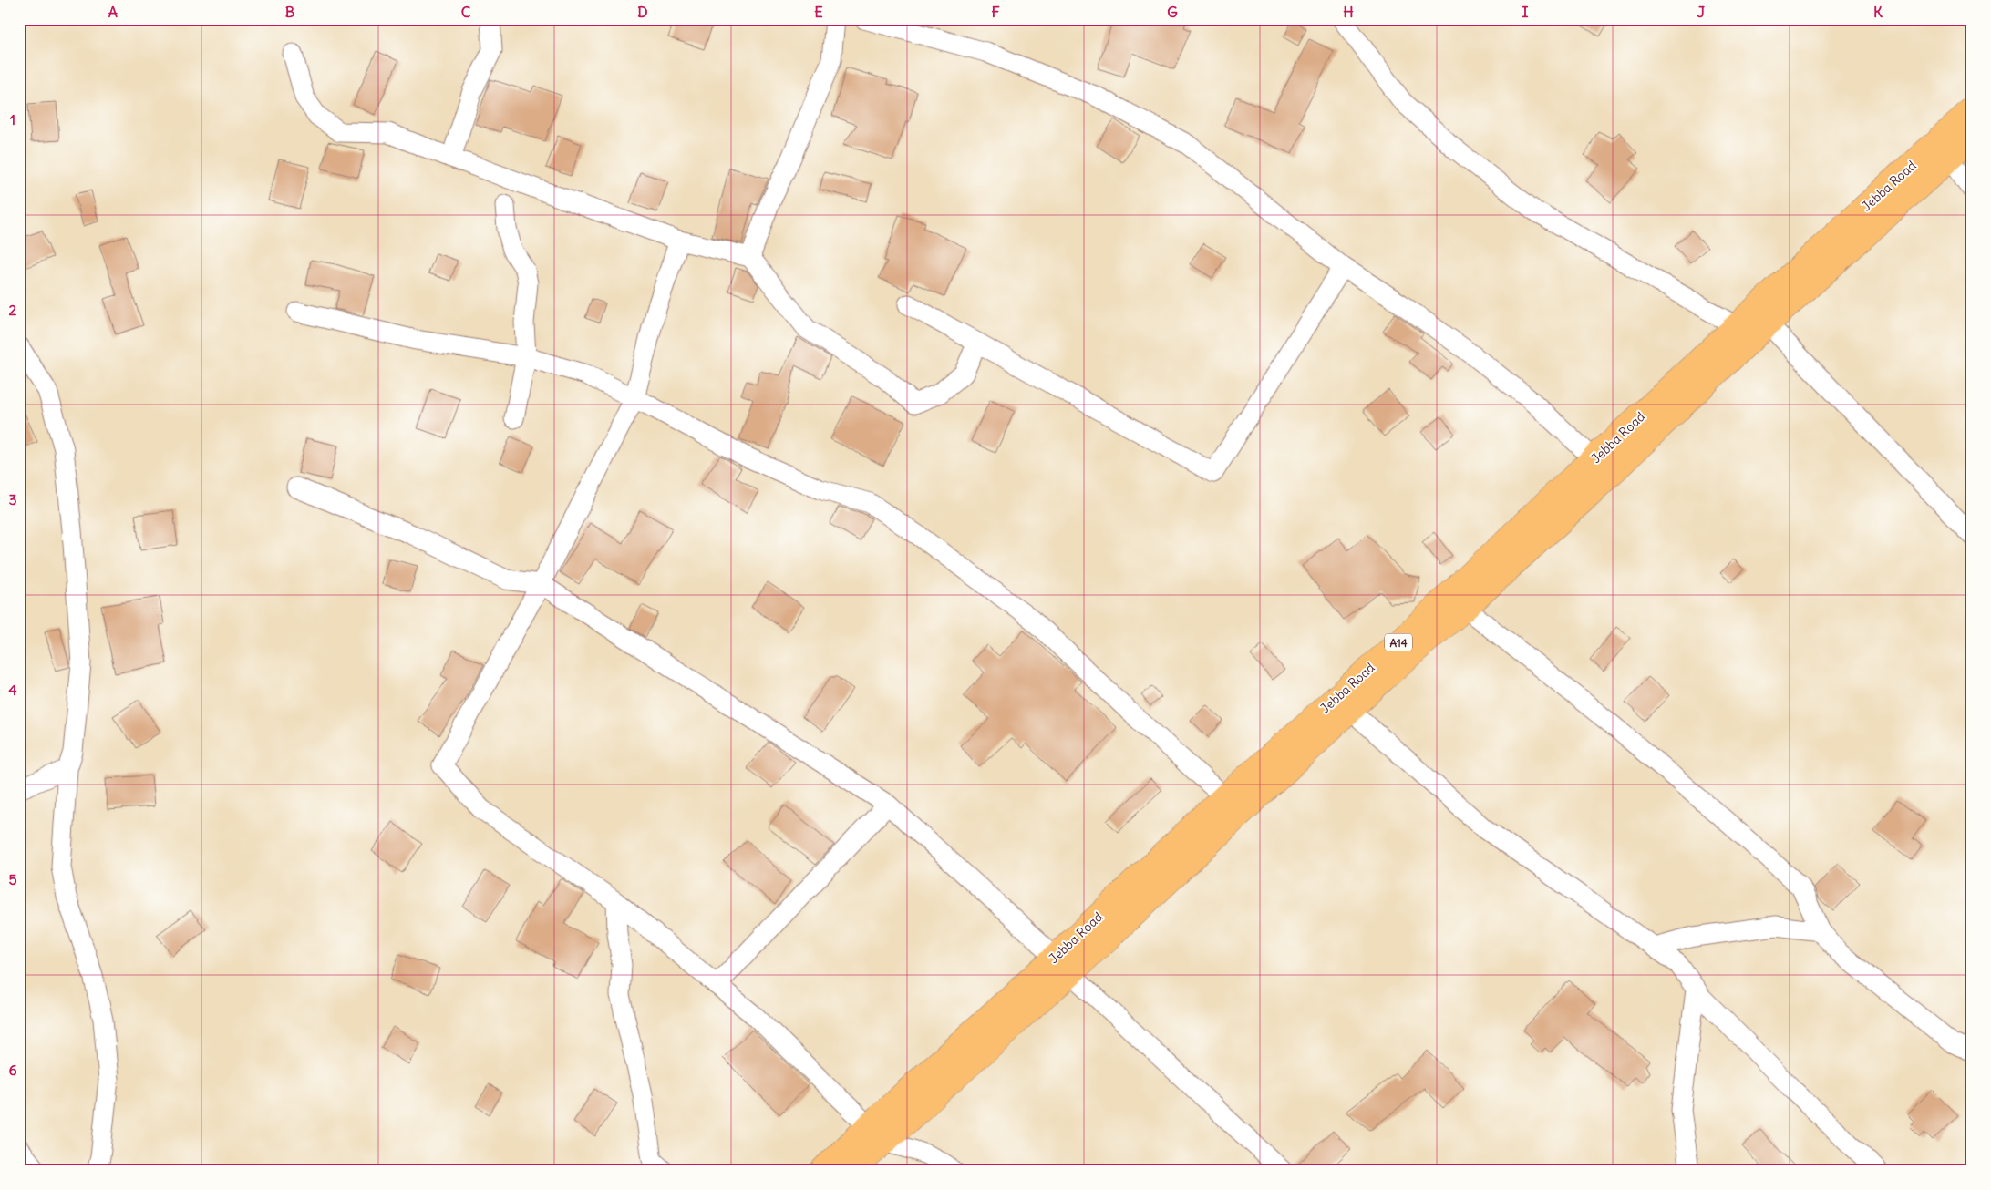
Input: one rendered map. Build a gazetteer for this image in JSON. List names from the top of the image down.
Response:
{
  "streets": {
    "highway": ["Jebba Road", "A14"]
  },
  "grid": {
    "columns": [
      "A",
      "B",
      "C",
      "D",
      "E",
      "F",
      "G",
      "H",
      "I",
      "J",
      "K"
    ],
    "rows": [
      "1",
      "2",
      "3",
      "4",
      "5",
      "6"
    ]
  }
}
